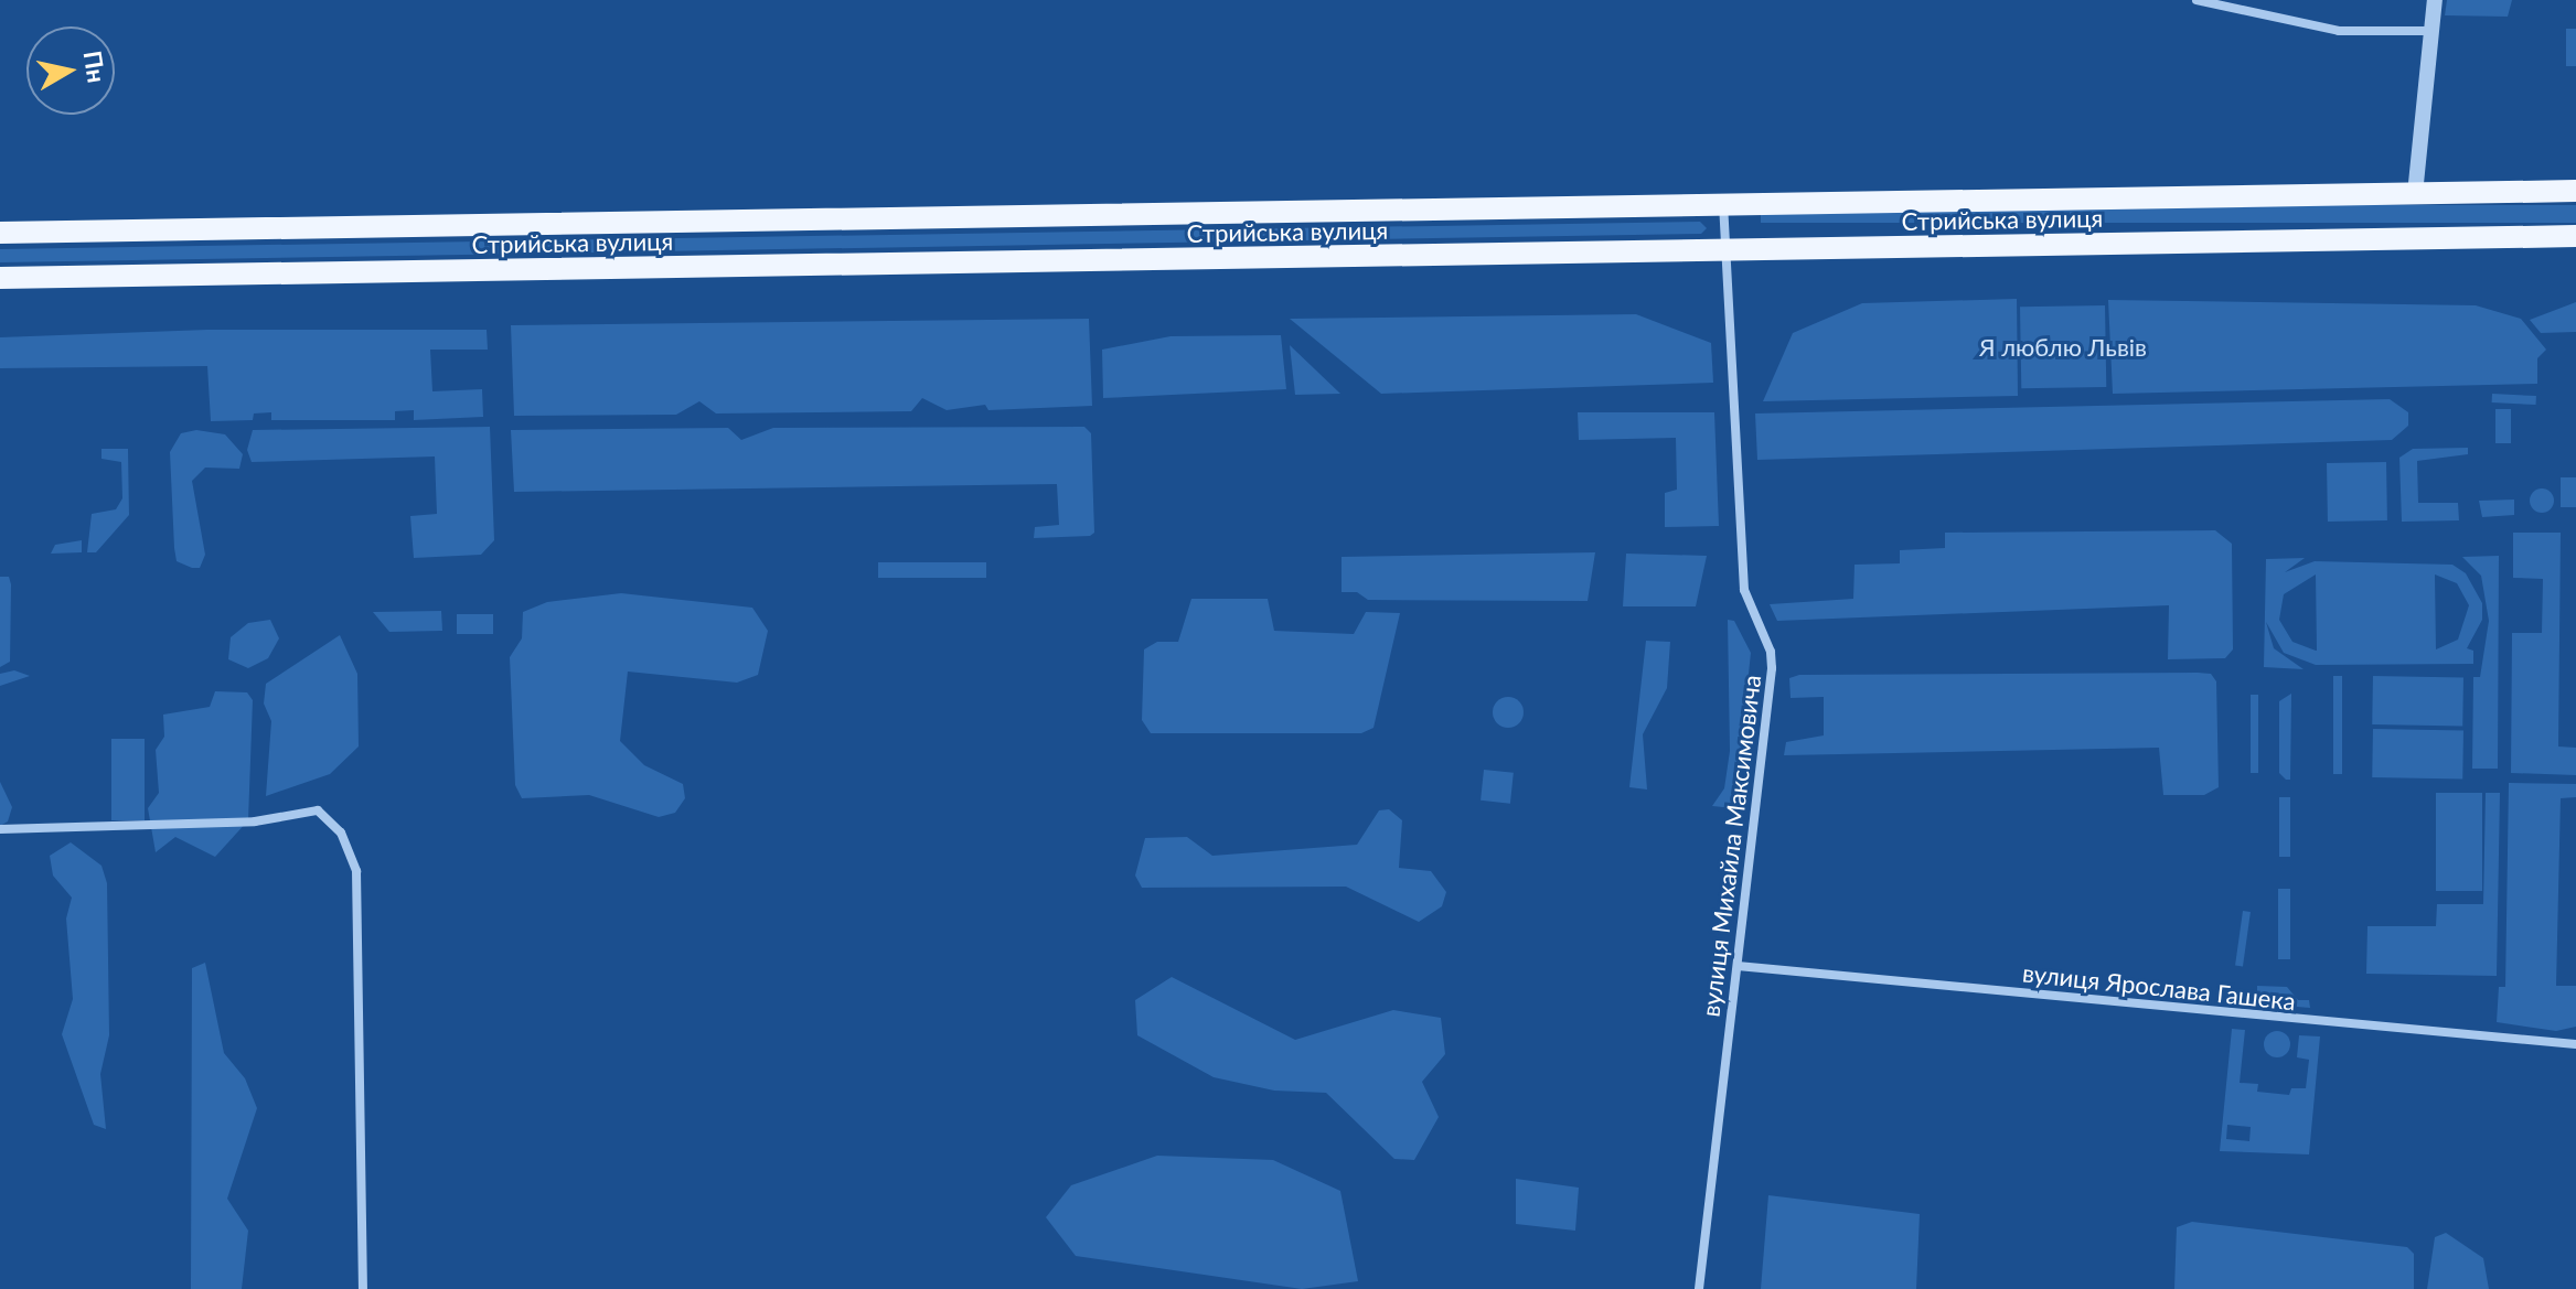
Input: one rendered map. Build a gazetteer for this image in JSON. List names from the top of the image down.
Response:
{
  "streets": {
    "main road": ["Стрийська вулиця"],
    "street": ["вулиця Михайла Максимовича", "вулиця Ярослава Гашека"]
  },
  "crossings": [
    ["Стрийська вулиця", "вулиця Михайла Максимовича"],
    ["вулиця Михайла Максимовича", "вулиця Ярослава Гашека"]
  ],
  "parks": ["Я люблю Львів"],
  "north": "right"
}
